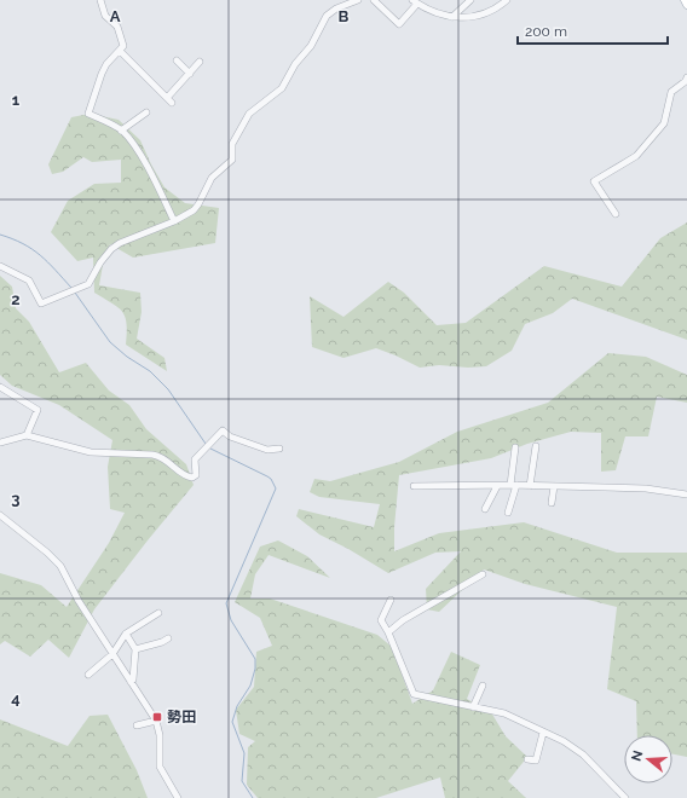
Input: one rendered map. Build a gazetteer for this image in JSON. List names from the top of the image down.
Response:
{
  "places": {
    "transit": ["勢田"]
  },
  "scale_bar": "200 m",
  "north": "left",
  "grid": {
    "columns": ["A", "B"],
    "rows": [
      "1",
      "2",
      "3",
      "4"
    ]
  }
}
